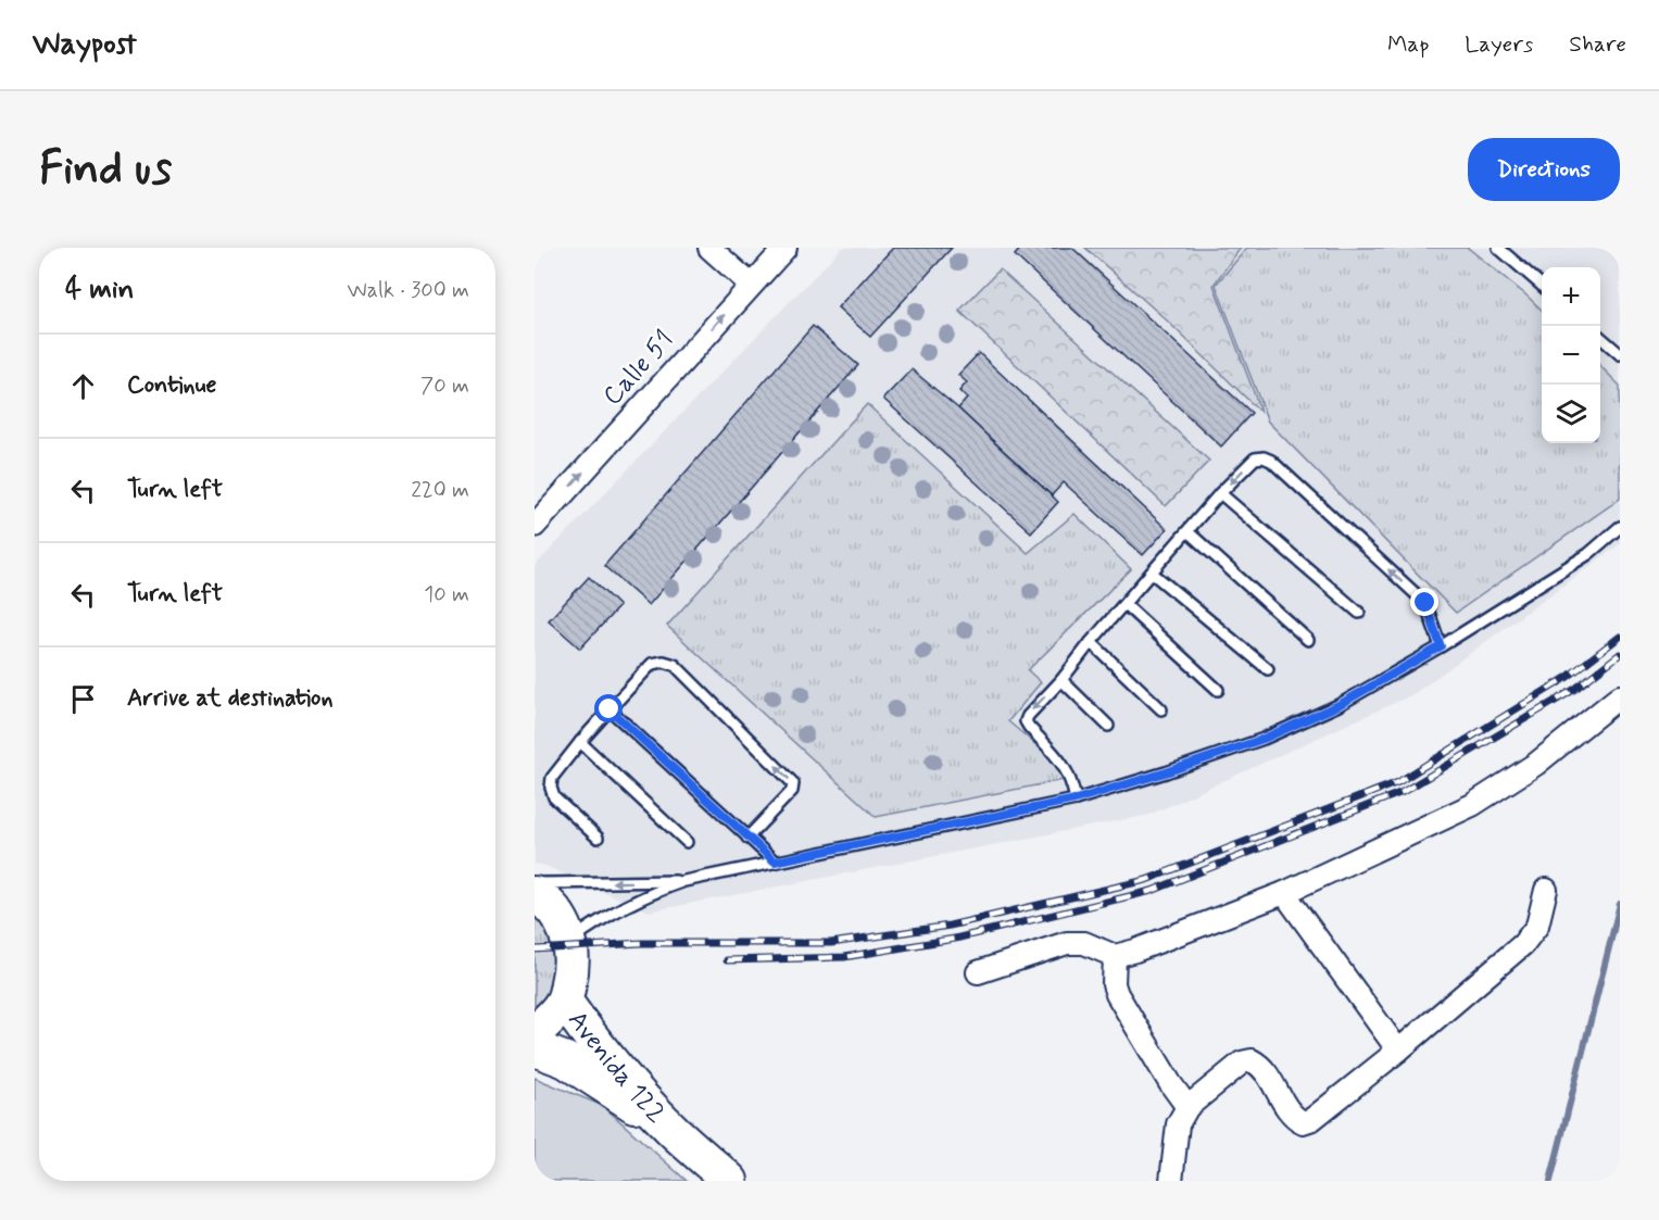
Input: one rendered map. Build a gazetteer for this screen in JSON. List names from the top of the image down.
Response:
{
  "streets": {
    "highway": ["Avenida 122"],
    "street": ["Calle 51"]
  },
  "one_way": ["Calle 51"],
  "page": {
    "header": "Waypost",
    "nav": ["Map", "Layers", "Share"],
    "buttons": "Directions",
    "title": "Find us",
    "heading": ["4 min", "Walk · 300 m"],
    "map_buttons": ["+", "−"],
    "list": [
      ["Continue", "70 m"],
      ["Turn left", "220 m"],
      ["Turn left", "10 m"],
      "Arrive at destination"
    ]
  }
}
